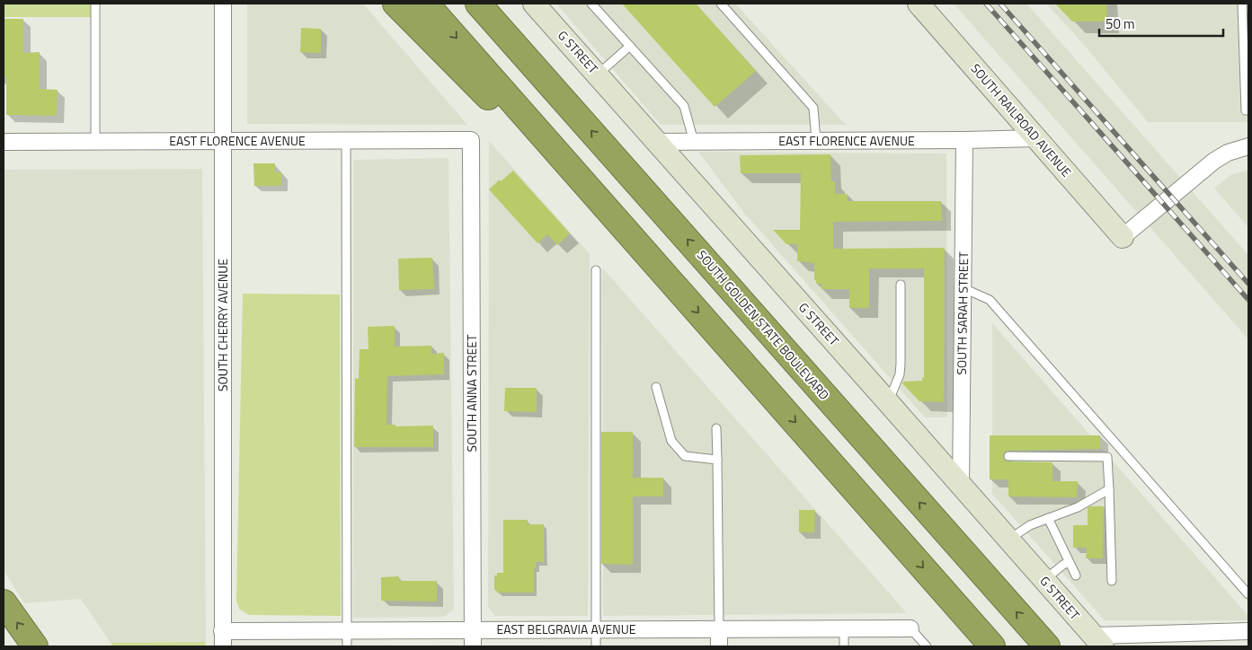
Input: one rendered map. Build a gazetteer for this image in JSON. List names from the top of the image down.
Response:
{
  "streets": {
    "highway": ["SOUTH GOLDEN STATE BOULEVARD"],
    "street": [
      "G STREET",
      "SOUTH RAILROAD AVENUE",
      "EAST FLORENCE AVENUE",
      "SOUTH SARAH STREET",
      "SOUTH CHERRY AVENUE",
      "SOUTH ANNA STREET",
      "EAST BELGRAVIA AVENUE"
    ]
  },
  "crossings": [
    ["G STREET", "EAST FLORENCE AVENUE"],
    ["G STREET", "SOUTH SARAH STREET"],
    ["SOUTH RAILROAD AVENUE", "EAST FLORENCE AVENUE"],
    ["EAST FLORENCE AVENUE", "SOUTH SARAH STREET"],
    ["EAST FLORENCE AVENUE", "SOUTH CHERRY AVENUE"],
    ["EAST FLORENCE AVENUE", "SOUTH ANNA STREET"],
    ["SOUTH CHERRY AVENUE", "EAST BELGRAVIA AVENUE"],
    ["SOUTH ANNA STREET", "EAST BELGRAVIA AVENUE"]
  ],
  "scale_bar": "50 m"
}
